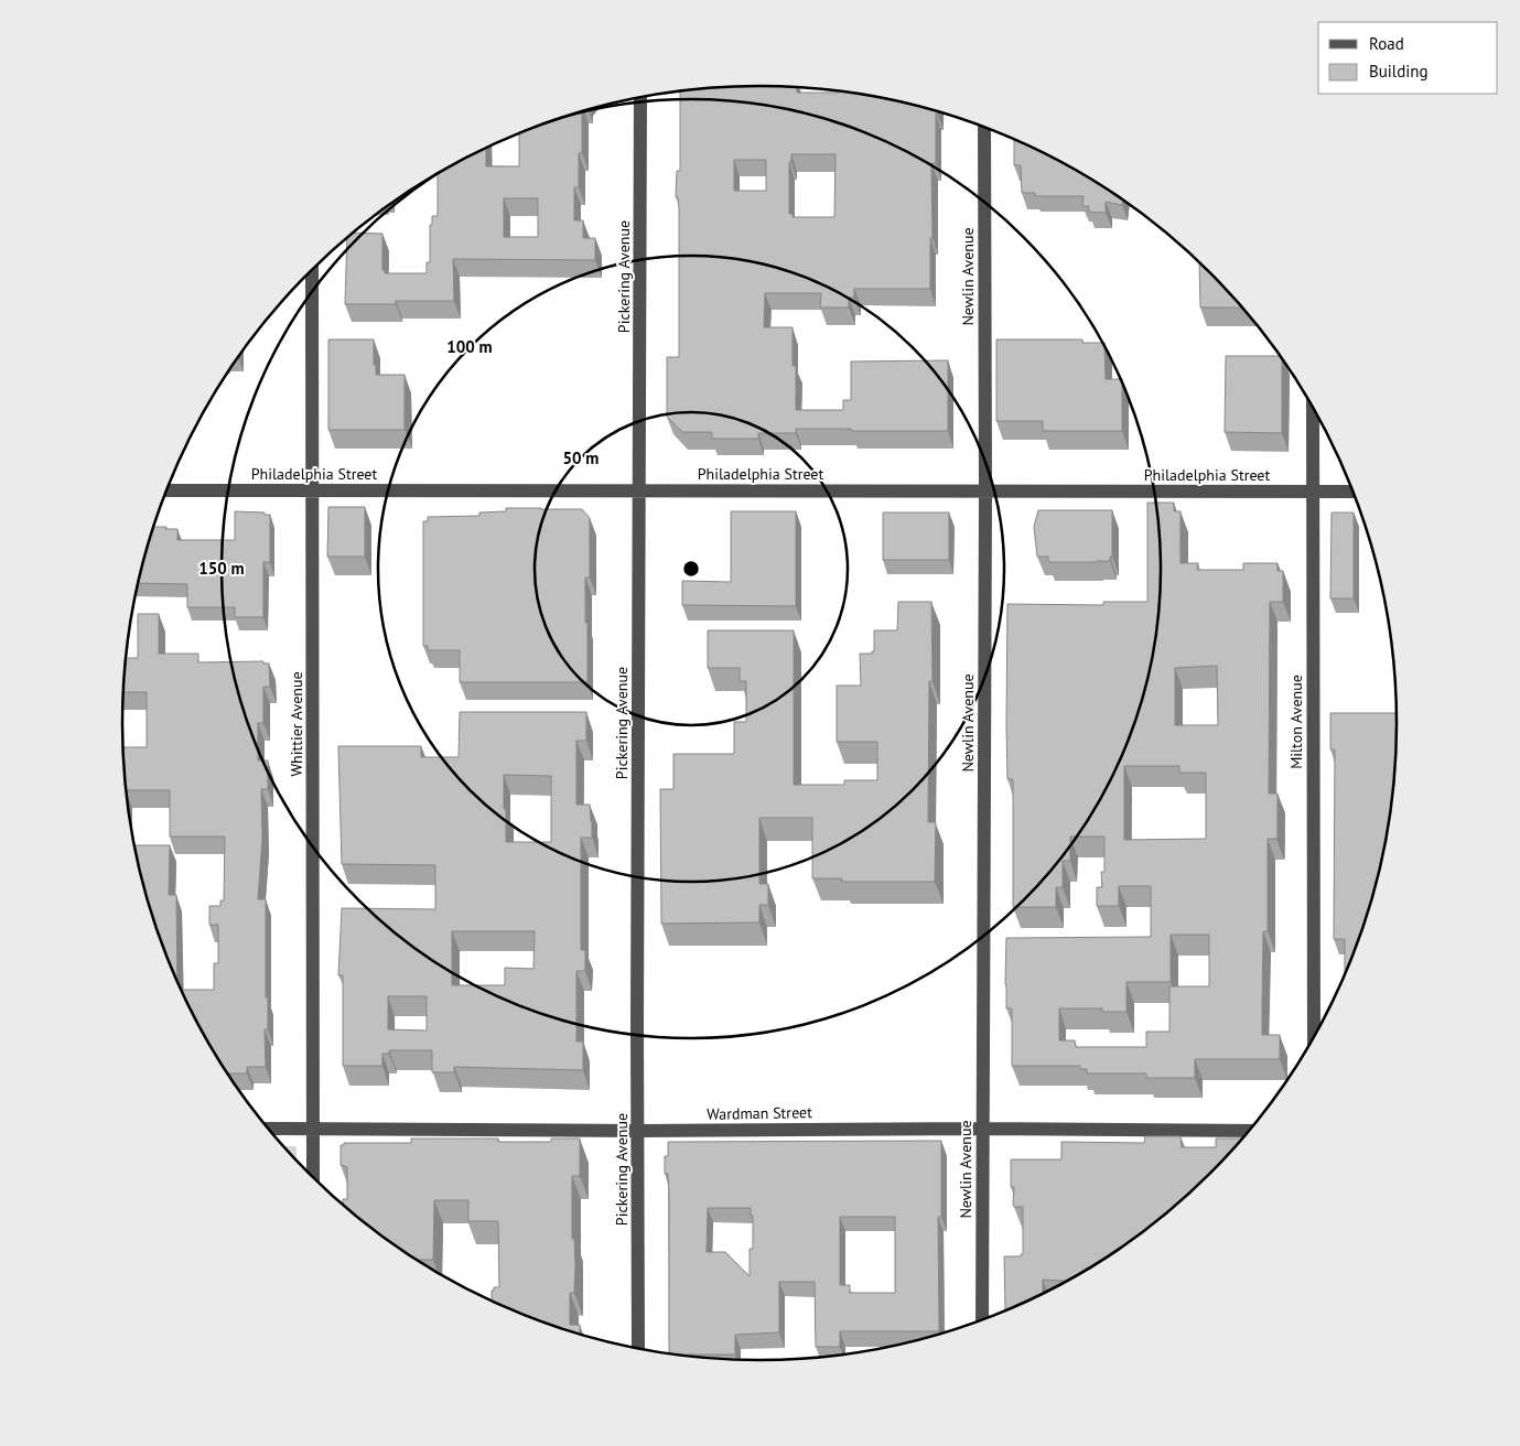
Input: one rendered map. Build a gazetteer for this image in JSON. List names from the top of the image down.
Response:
{
  "streets": {
    "street": [
      "Pickering Avenue",
      "Newlin Avenue",
      "Philadelphia Street",
      "Milton Avenue",
      "Whittier Avenue",
      "Wardman Street"
    ]
  },
  "crossings": [
    ["Pickering Avenue", "Philadelphia Street"],
    ["Pickering Avenue", "Wardman Street"],
    ["Newlin Avenue", "Philadelphia Street"],
    ["Newlin Avenue", "Wardman Street"],
    ["Philadelphia Street", "Milton Avenue"],
    ["Philadelphia Street", "Whittier Avenue"],
    ["Whittier Avenue", "Wardman Street"]
  ],
  "legend": ["Road", "Building"],
  "rings": ["100 m", "50 m", "150 m"]
}
